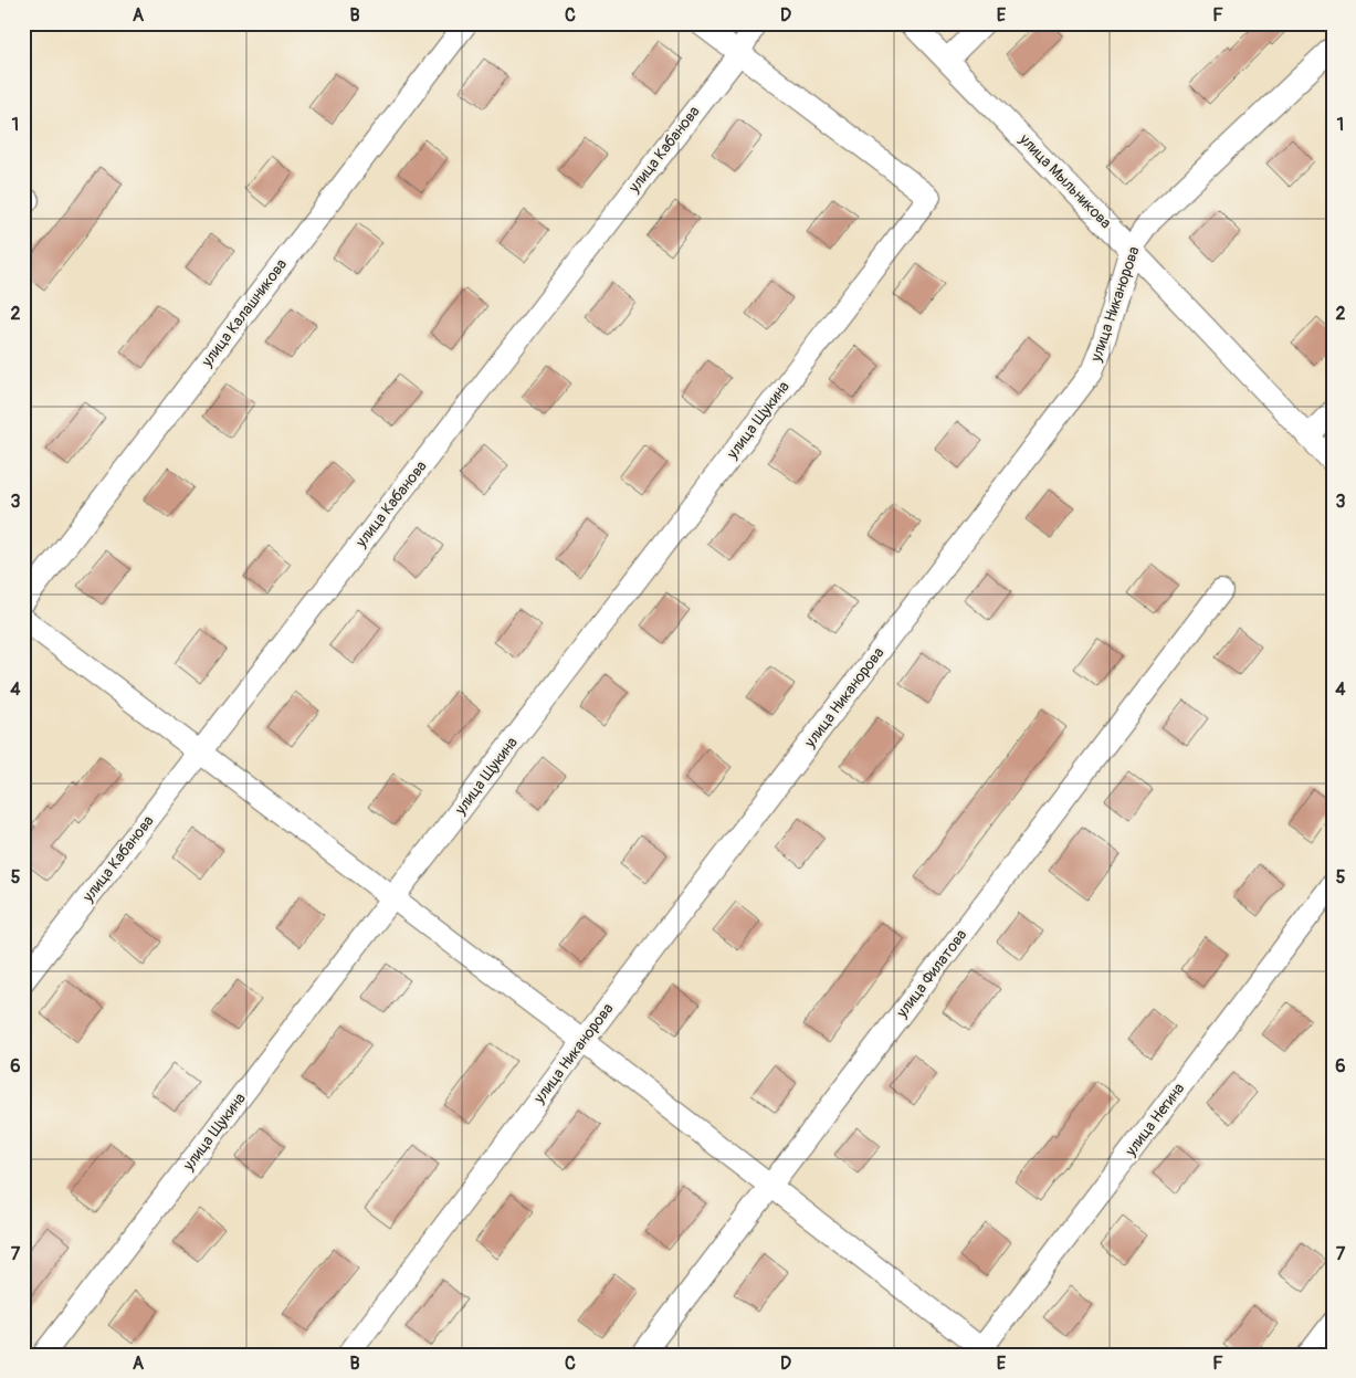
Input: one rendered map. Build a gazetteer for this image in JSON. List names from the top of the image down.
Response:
{
  "streets": {
    "street": [
      "улица Кабанова",
      "улица Мыльникова",
      "улица Никанорова",
      "улица Калашникова",
      "улица Щукина",
      "улица Филатова",
      "улица Негина"
    ]
  },
  "crossings": [
    ["улица Кабанова", "улица Щукина"],
    ["улица Мыльникова", "улица Никанорова"]
  ],
  "grid": {
    "columns": [
      "A",
      "B",
      "C",
      "D",
      "E",
      "F"
    ],
    "rows": [
      "1",
      "2",
      "3",
      "4",
      "5",
      "6",
      "7"
    ]
  }
}
